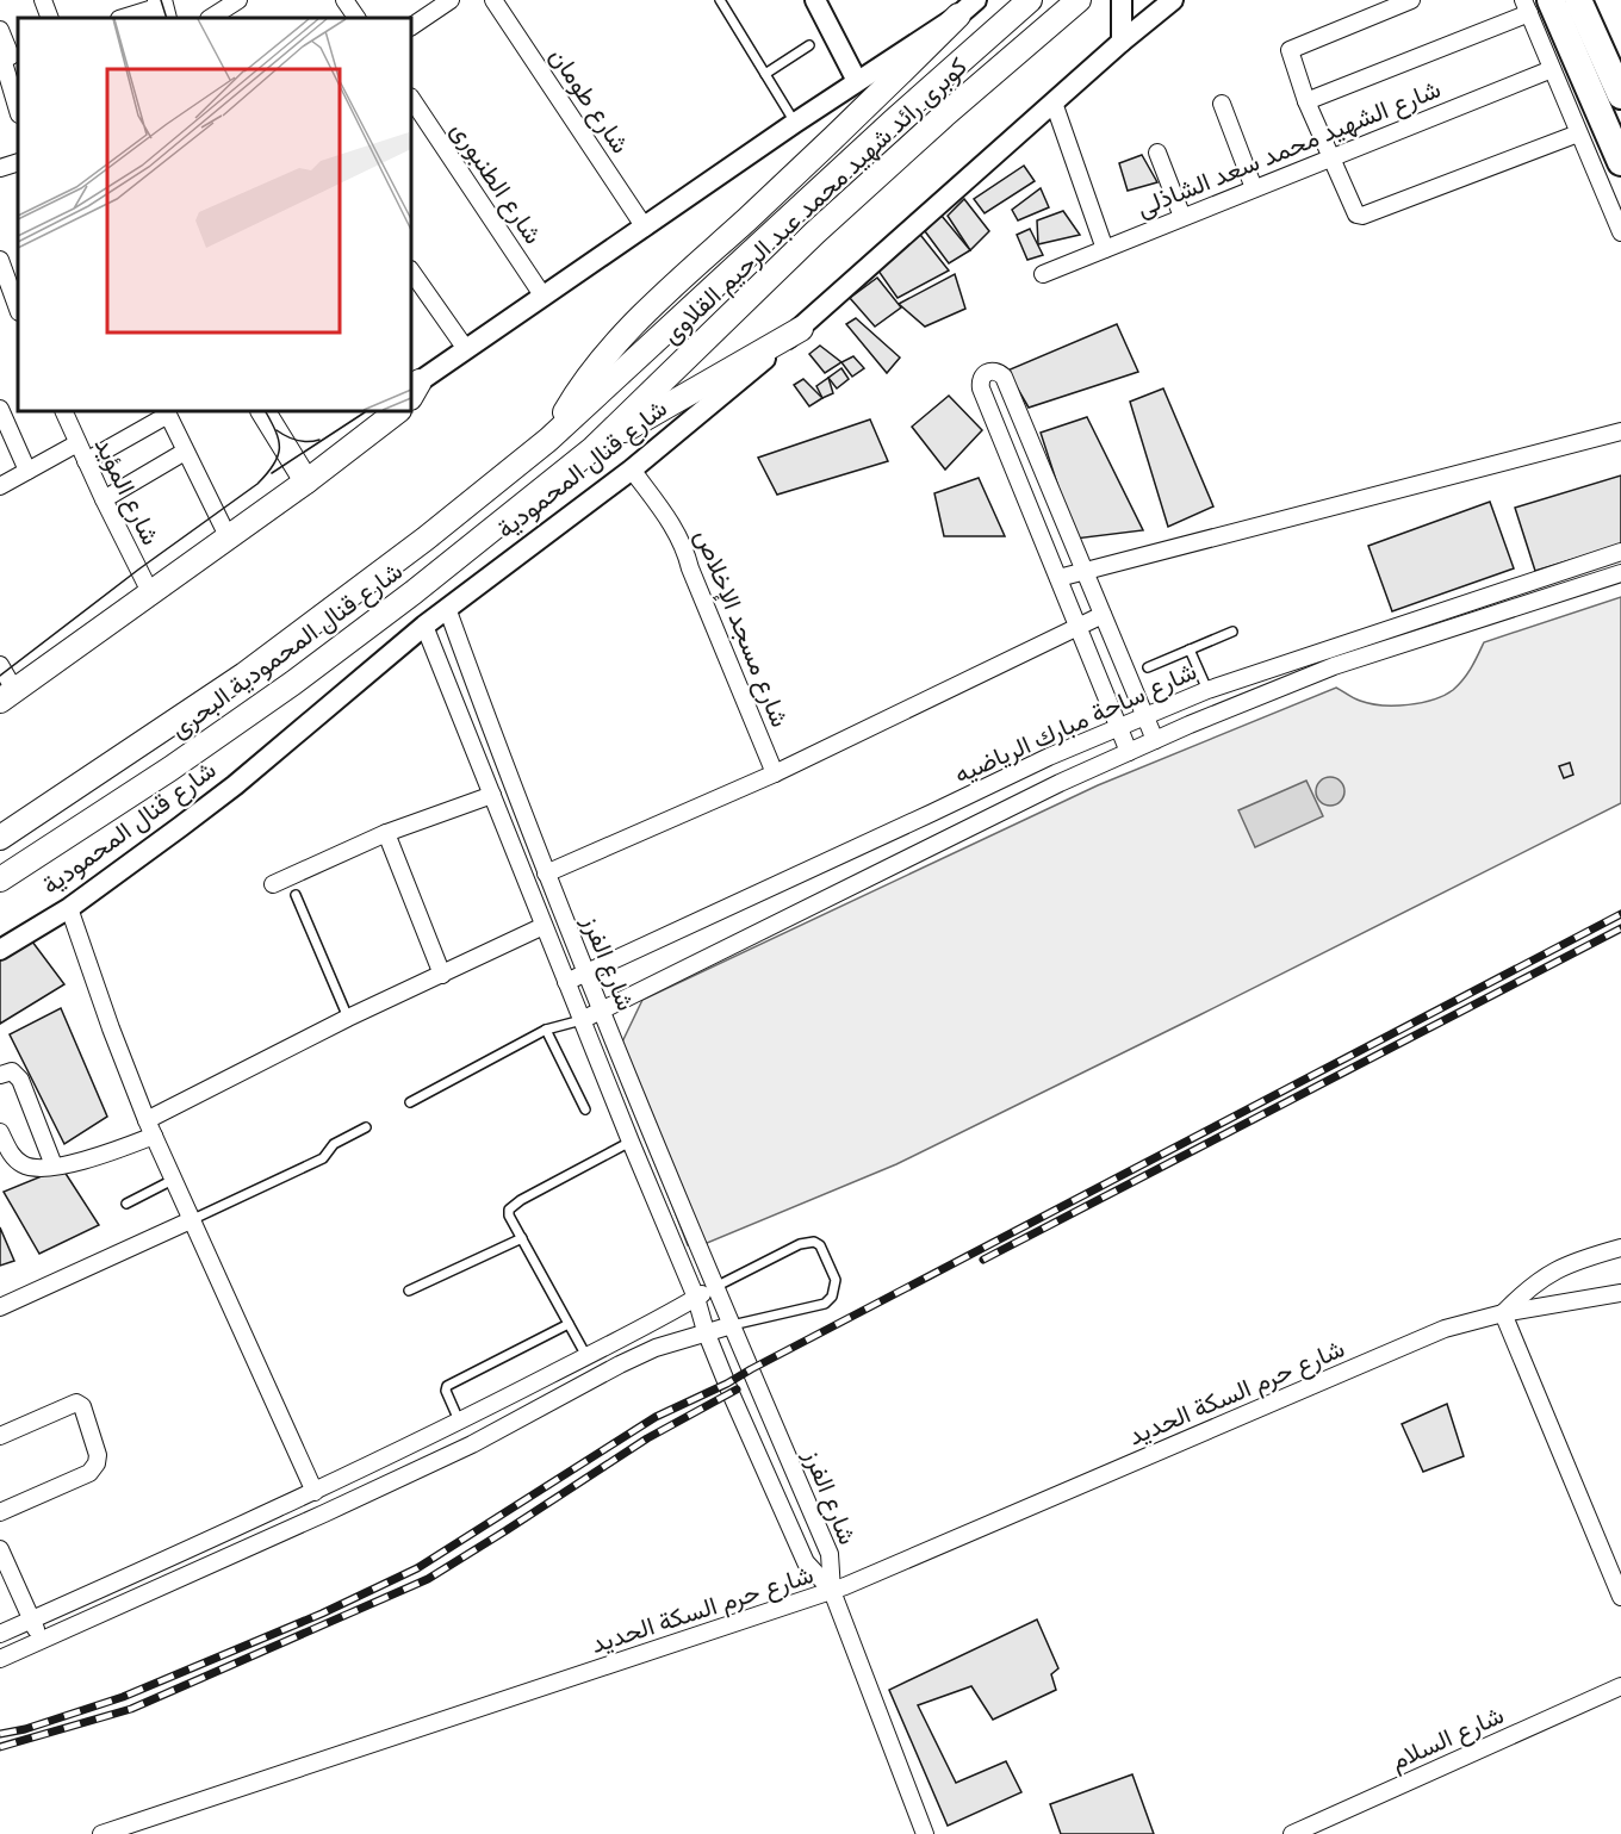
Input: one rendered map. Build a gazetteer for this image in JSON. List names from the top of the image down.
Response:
{
  "streets": {
    "main road": ["كوبرى رائد شهيد محمد عبد الرحيم القلاوى", "شارع قنال المحمودية البحرى"],
    "street": [
      "شارع طومان",
      "شارع الشهيد محمد سعد الشاذلى",
      "شارع الطنبورى",
      "شارع قنال المحمودية",
      "شارع المؤيد",
      "شارع مسجد الإخلاص",
      "شارع ساحة مبارك الرياضيه",
      "شارع الفرز",
      "شارع حرم السكة الحديد",
      "شارع السلام"
    ]
  },
  "crossings": [
    ["كوبرى رائد شهيد محمد عبد الرحيم القلاوى", "شارع قنال المحمودية البحرى"],
    ["شارع قنال المحمودية", "شارع مسجد الإخلاص"],
    ["شارع قنال المحمودية", "شارع الفرز"],
    ["شارع ساحة مبارك الرياضيه", "شارع الفرز"],
    ["شارع الفرز", "شارع حرم السكة الحديد"]
  ]
}
